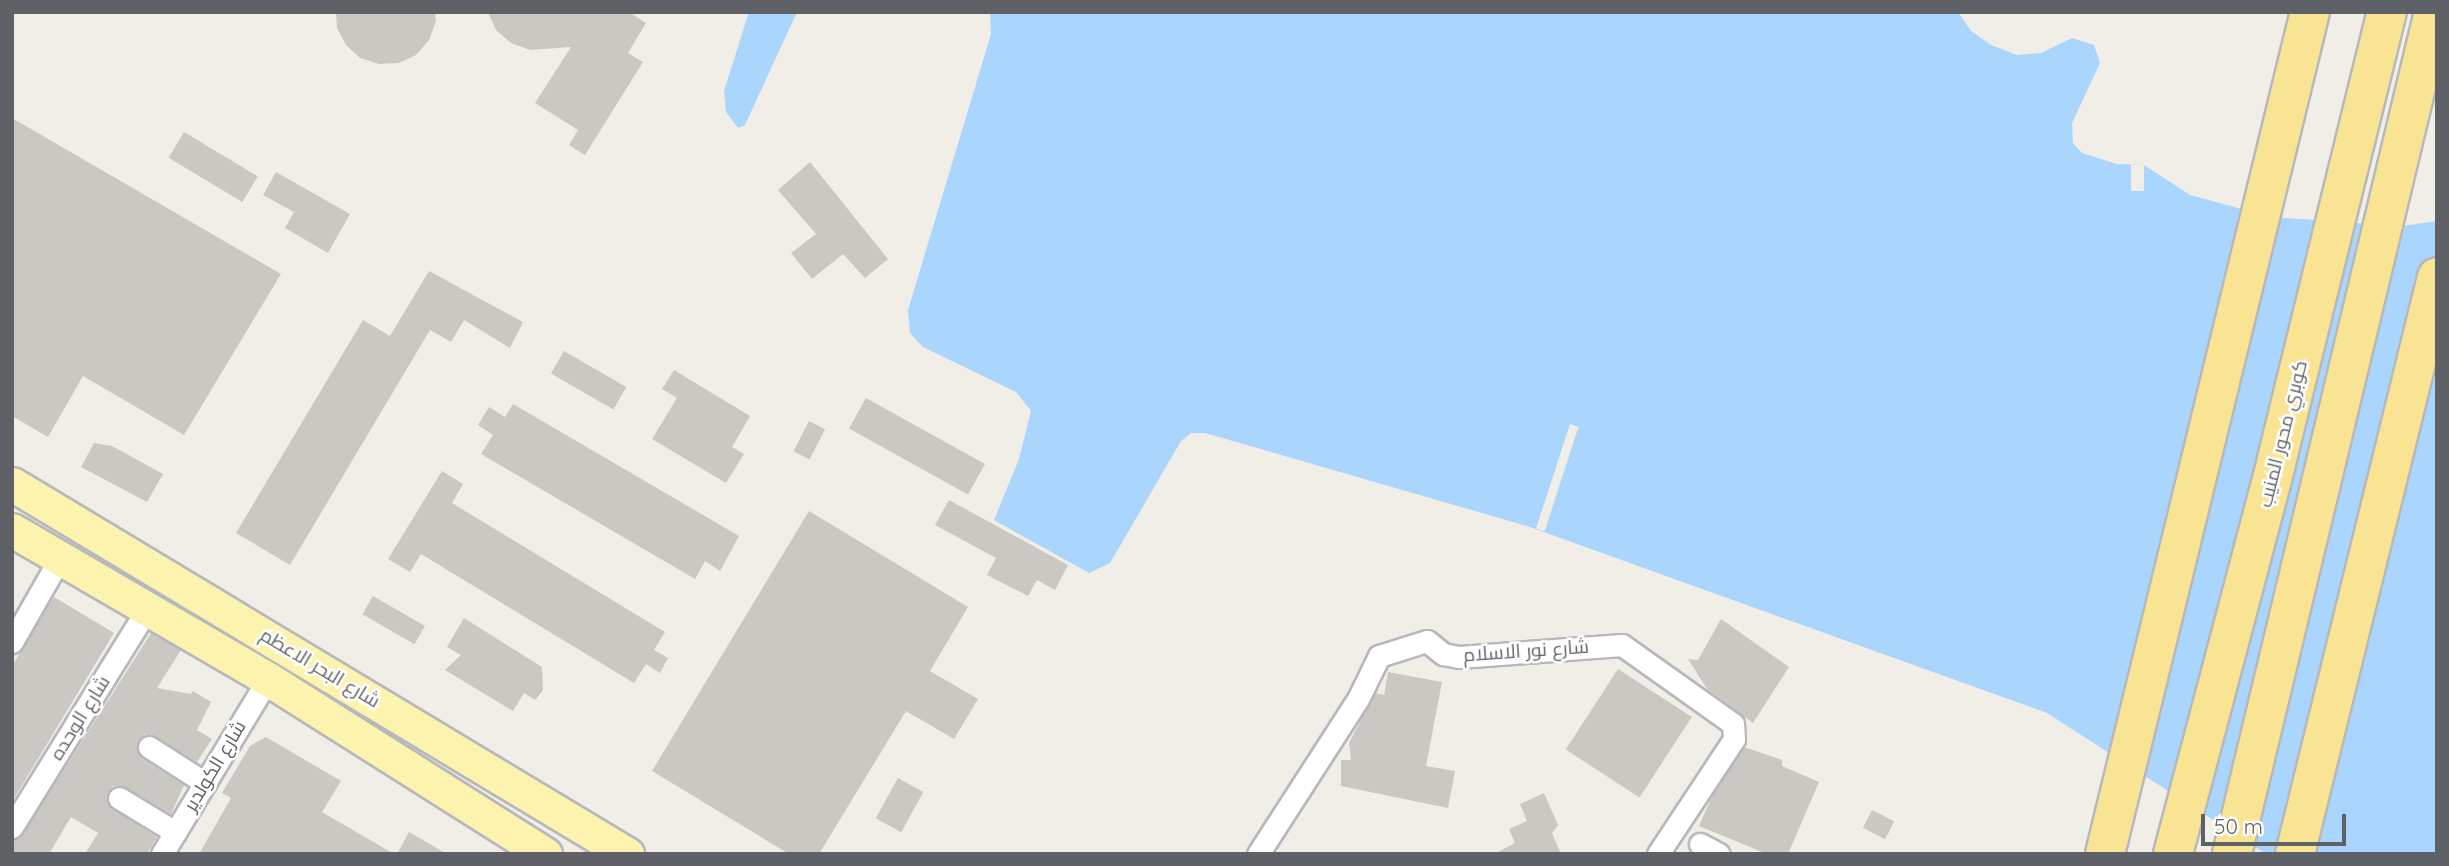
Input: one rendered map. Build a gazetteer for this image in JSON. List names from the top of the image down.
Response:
{
  "streets": {
    "highway": ["كوبري محور المنيب"],
    "main road": ["شارع البحر الاعظم"],
    "street": ["شارع نور الاسلام", "شارع الوحده", "شارع الكولدير"]
  },
  "crossings": [
    ["شارع البحر الاعظم", "شارع الوحده"],
    ["شارع البحر الاعظم", "شارع الكولدير"]
  ],
  "scale_bar": "50 m"
}
